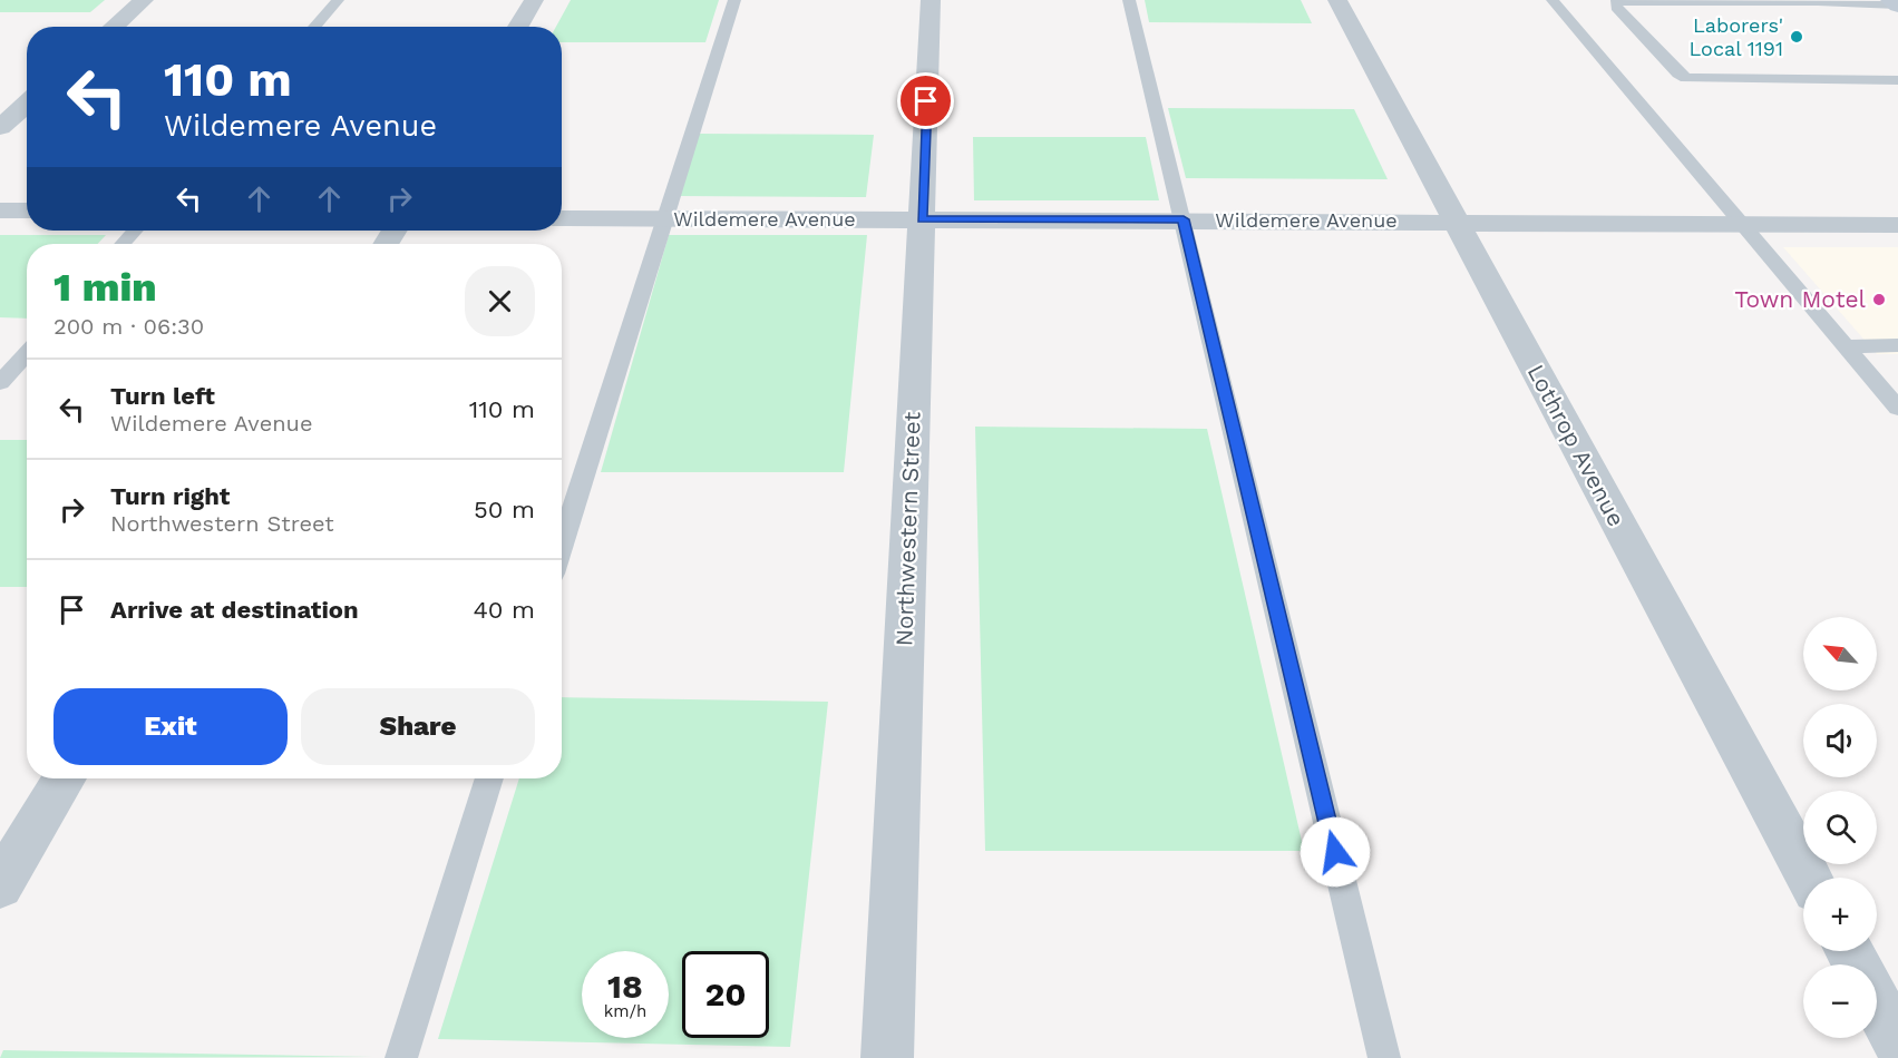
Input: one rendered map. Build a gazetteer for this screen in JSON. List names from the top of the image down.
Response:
{
  "streets": {
    "street": ["Wildemere Avenue", "Lothrop Avenue", "Northwestern Street"]
  },
  "crossings": [
    ["Wildemere Avenue", "Lothrop Avenue"],
    ["Wildemere Avenue", "Northwestern Street"]
  ],
  "places": ["Laborers' Local 1191", "Town Motel"],
  "north": "top left",
  "page": {
    "turn": ["110 m", "Wildemere Avenue"],
    "heading": ["1 min", "200 m · 06:30"],
    "list": [
      {
        "name": "Turn left",
        "note": "Wildemere Avenue",
        "value": "110 m"
      },
      {
        "name": "Turn right",
        "note": "Northwestern Street",
        "value": "50 m"
      },
      {
        "name": "Arrive at destination",
        "value": "40 m"
      }
    ],
    "map_buttons": ["+", "−"],
    "buttons": ["Exit", "Share"],
    "speed": "18 km/h",
    "limit": "20"
  }
}
